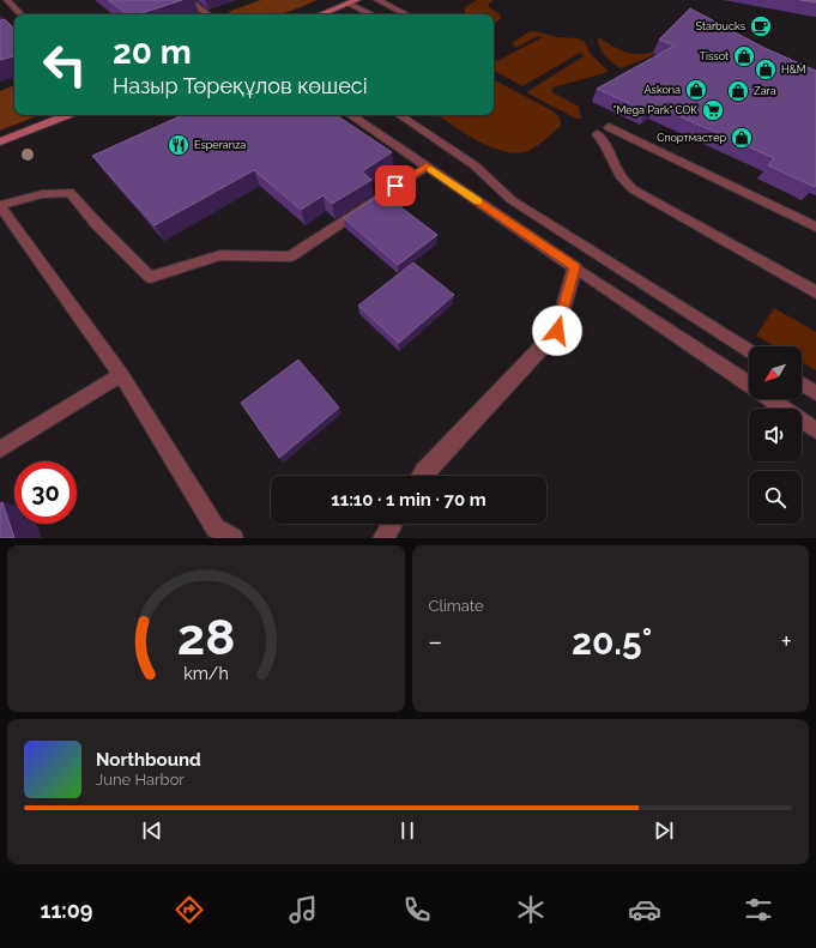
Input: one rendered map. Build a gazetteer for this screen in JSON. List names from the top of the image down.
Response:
{
  "places": {
    "cafe": ["Starbucks"],
    "shop": [
      "Tissot",
      "H&M",
      "Askona",
      "Zara",
      "Спортмастер"
    ],
    "supermarket": ["\"Mega Park\" СОК"],
    "restaurant": ["Esperanza"]
  },
  "north": "bottom left",
  "page": {
    "turn": ["20 m", "Назыр Төреқұлов көшесі"],
    "limit": "30",
    "trip": "11:10 · 1 min · 70 m",
    "tile": "Climate",
    "heat": ["−", "20.5°", "+"],
    "song": ["Northbound", "June Harbor"],
    "tabs": "11:09",
    "gauge": ["28", "km/h"]
  }
}
